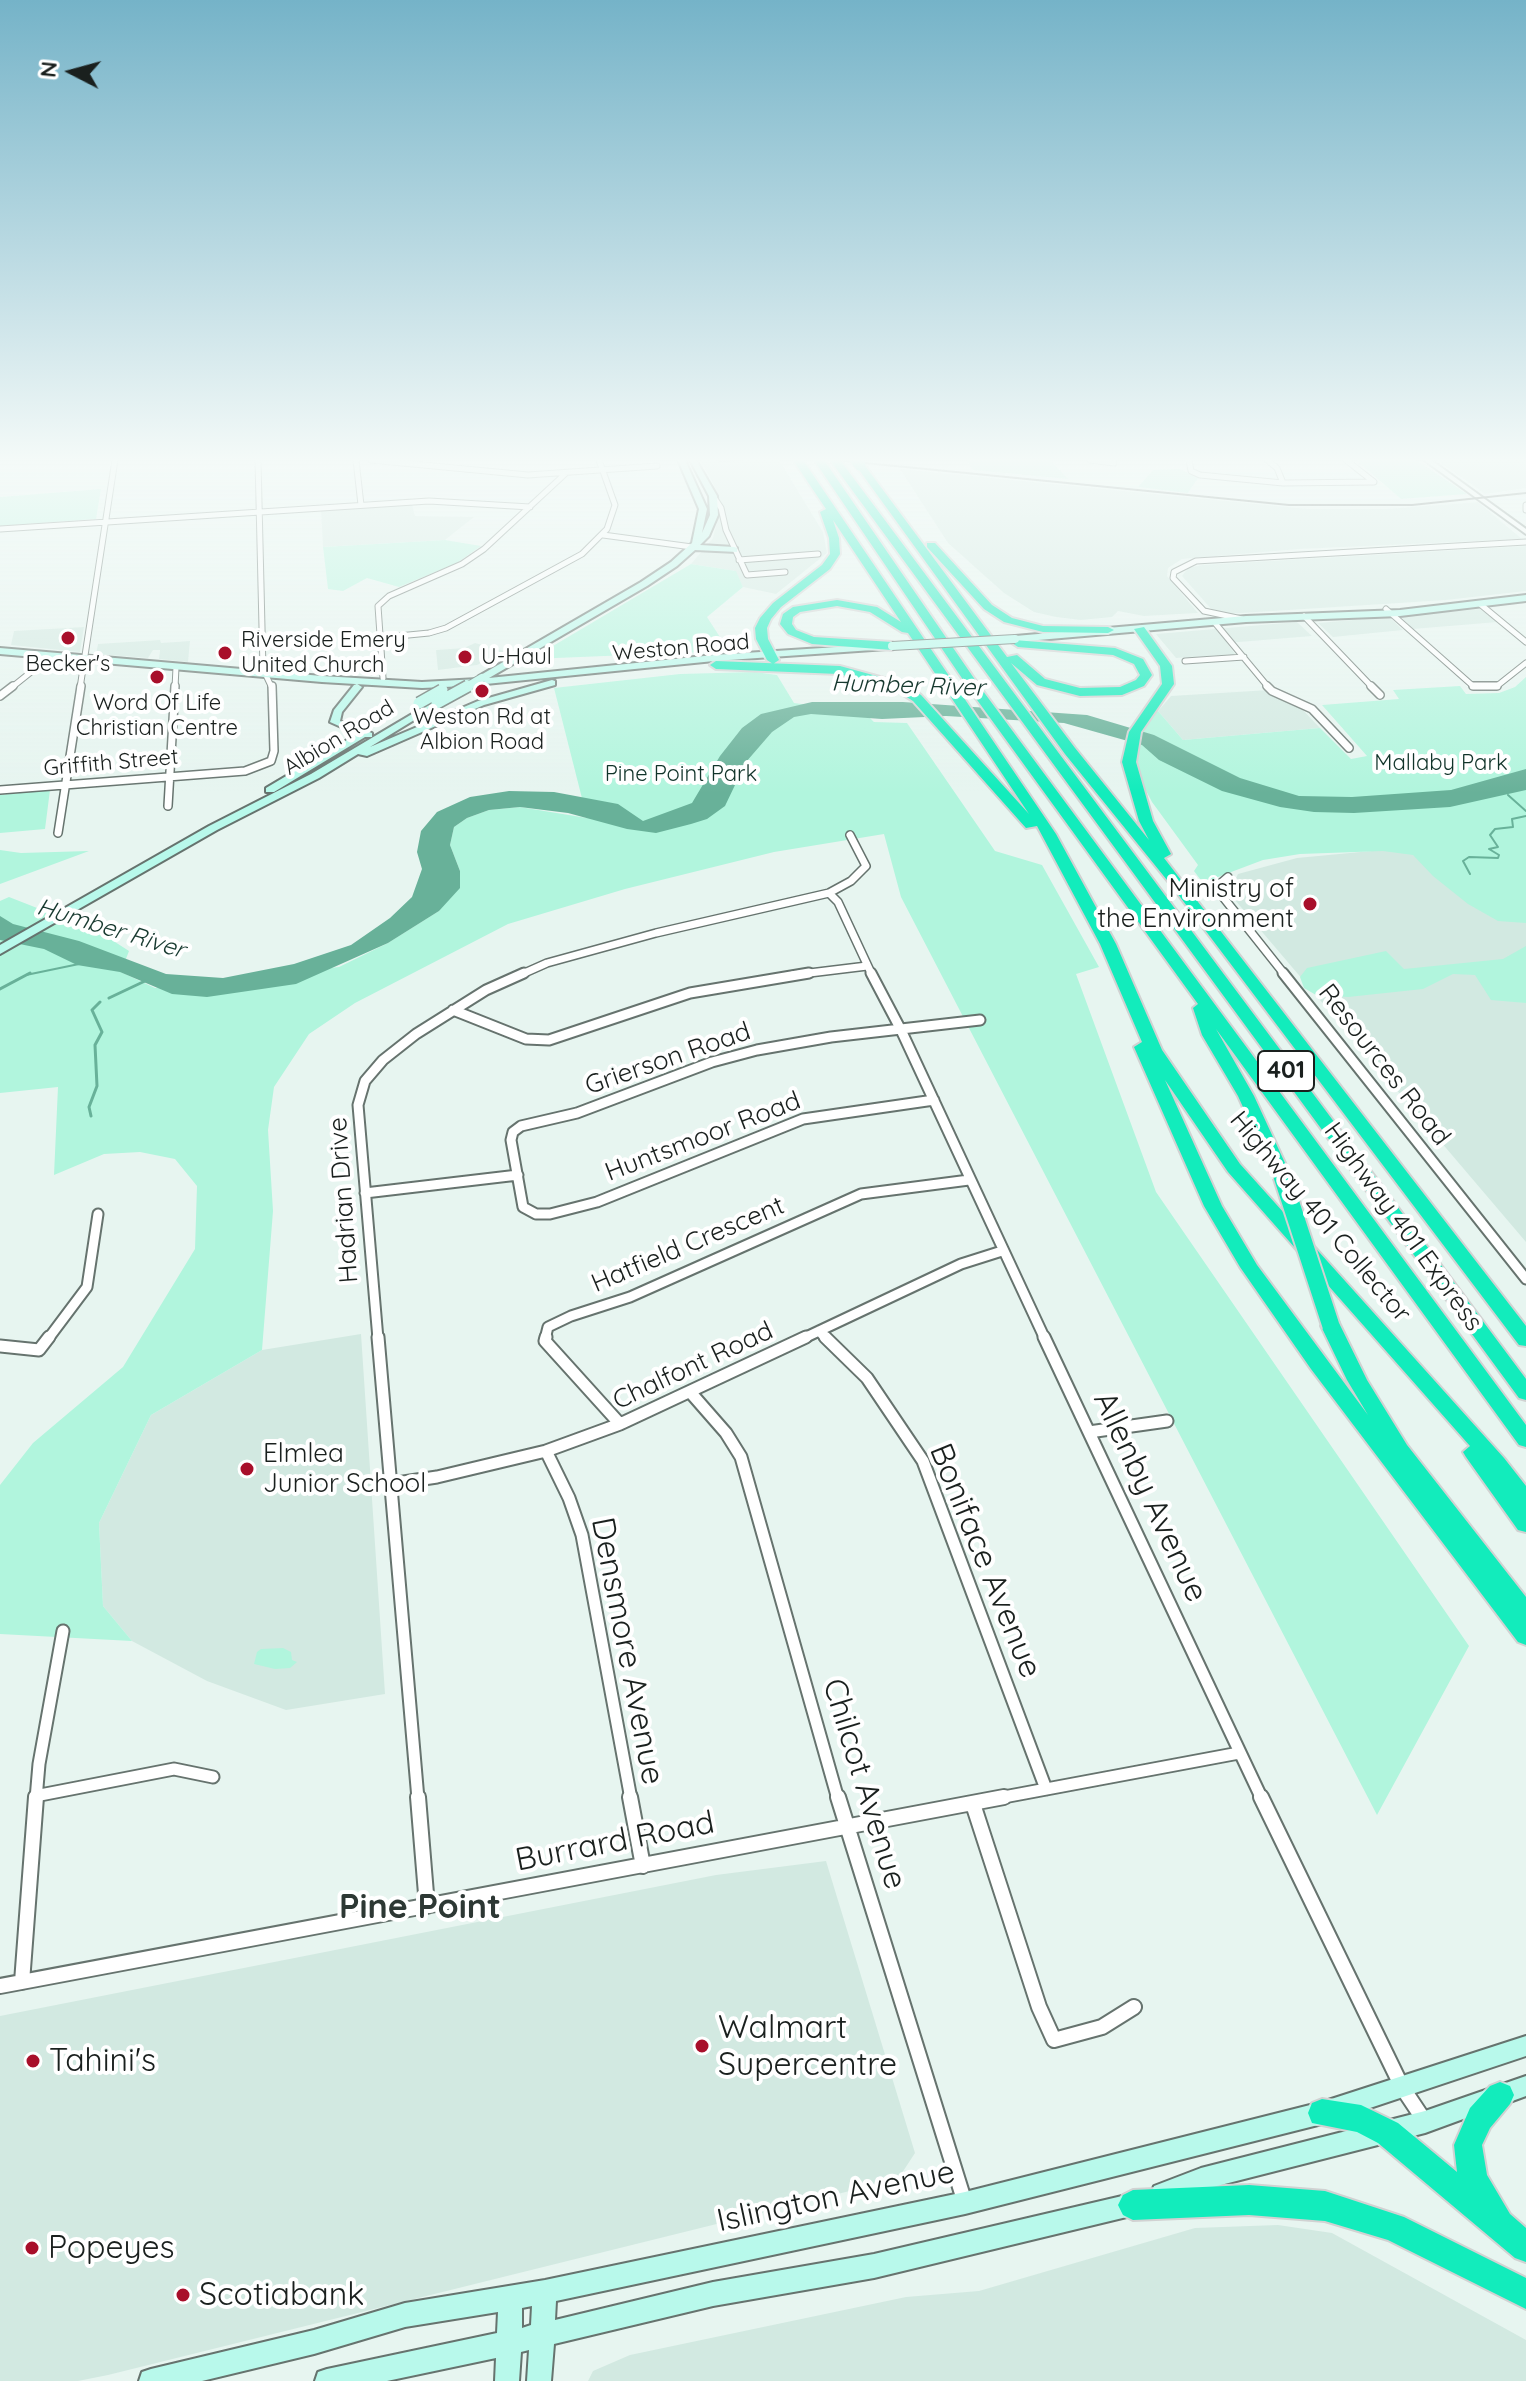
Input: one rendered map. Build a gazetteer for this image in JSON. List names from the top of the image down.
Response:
{
  "streets": {
    "highway": ["401", "Highway 401 Collector", "Highway 401 Express"],
    "main road": ["Weston Road", "Albion Road", "Islington Avenue"],
    "street": [
      "Griffith Street",
      "Grierson Road",
      "Resources Road",
      "Huntsmoor Road",
      "Hadrian Drive",
      "Hatfield Crescent",
      "Chalfont Road",
      "Allenby Avenue",
      "Boniface Avenue",
      "Densmore Avenue",
      "Chilcot Avenue",
      "Burrard Road"
    ]
  },
  "crossings": [
    ["Weston Road", "Griffith Street"],
    ["Grierson Road", "Huntsmoor Road"],
    ["Grierson Road", "Allenby Avenue"],
    ["Huntsmoor Road", "Allenby Avenue"],
    ["Hadrian Drive", "Chalfont Road"],
    ["Hadrian Drive", "Allenby Avenue"],
    ["Hadrian Drive", "Burrard Road"],
    ["Hatfield Crescent", "Chalfont Road"],
    ["Hatfield Crescent", "Allenby Avenue"],
    ["Chalfont Road", "Allenby Avenue"],
    ["Chalfont Road", "Boniface Avenue"],
    ["Chalfont Road", "Densmore Avenue"],
    ["Chalfont Road", "Chilcot Avenue"],
    ["Allenby Avenue", "Burrard Road"],
    ["Allenby Avenue", "Islington Avenue"],
    ["Boniface Avenue", "Burrard Road"],
    ["Densmore Avenue", "Burrard Road"],
    ["Chilcot Avenue", "Burrard Road"],
    ["Chilcot Avenue", "Islington Avenue"]
  ],
  "districts": ["Pine Point"],
  "water": ["Humber River"],
  "parks": ["Mallaby Park", "Pine Point Park"],
  "places": [
    "Becker's",
    "Riverside Emery United Church",
    "U-Haul",
    "Word Of Life Christian Centre",
    "Weston Rd at Albion Road",
    "Ministry of the Environment",
    "Elmlea Junior School",
    "Walmart Supercentre",
    "Tahini's",
    "Popeyes",
    "Scotiabank"
  ],
  "north": "left"
}
